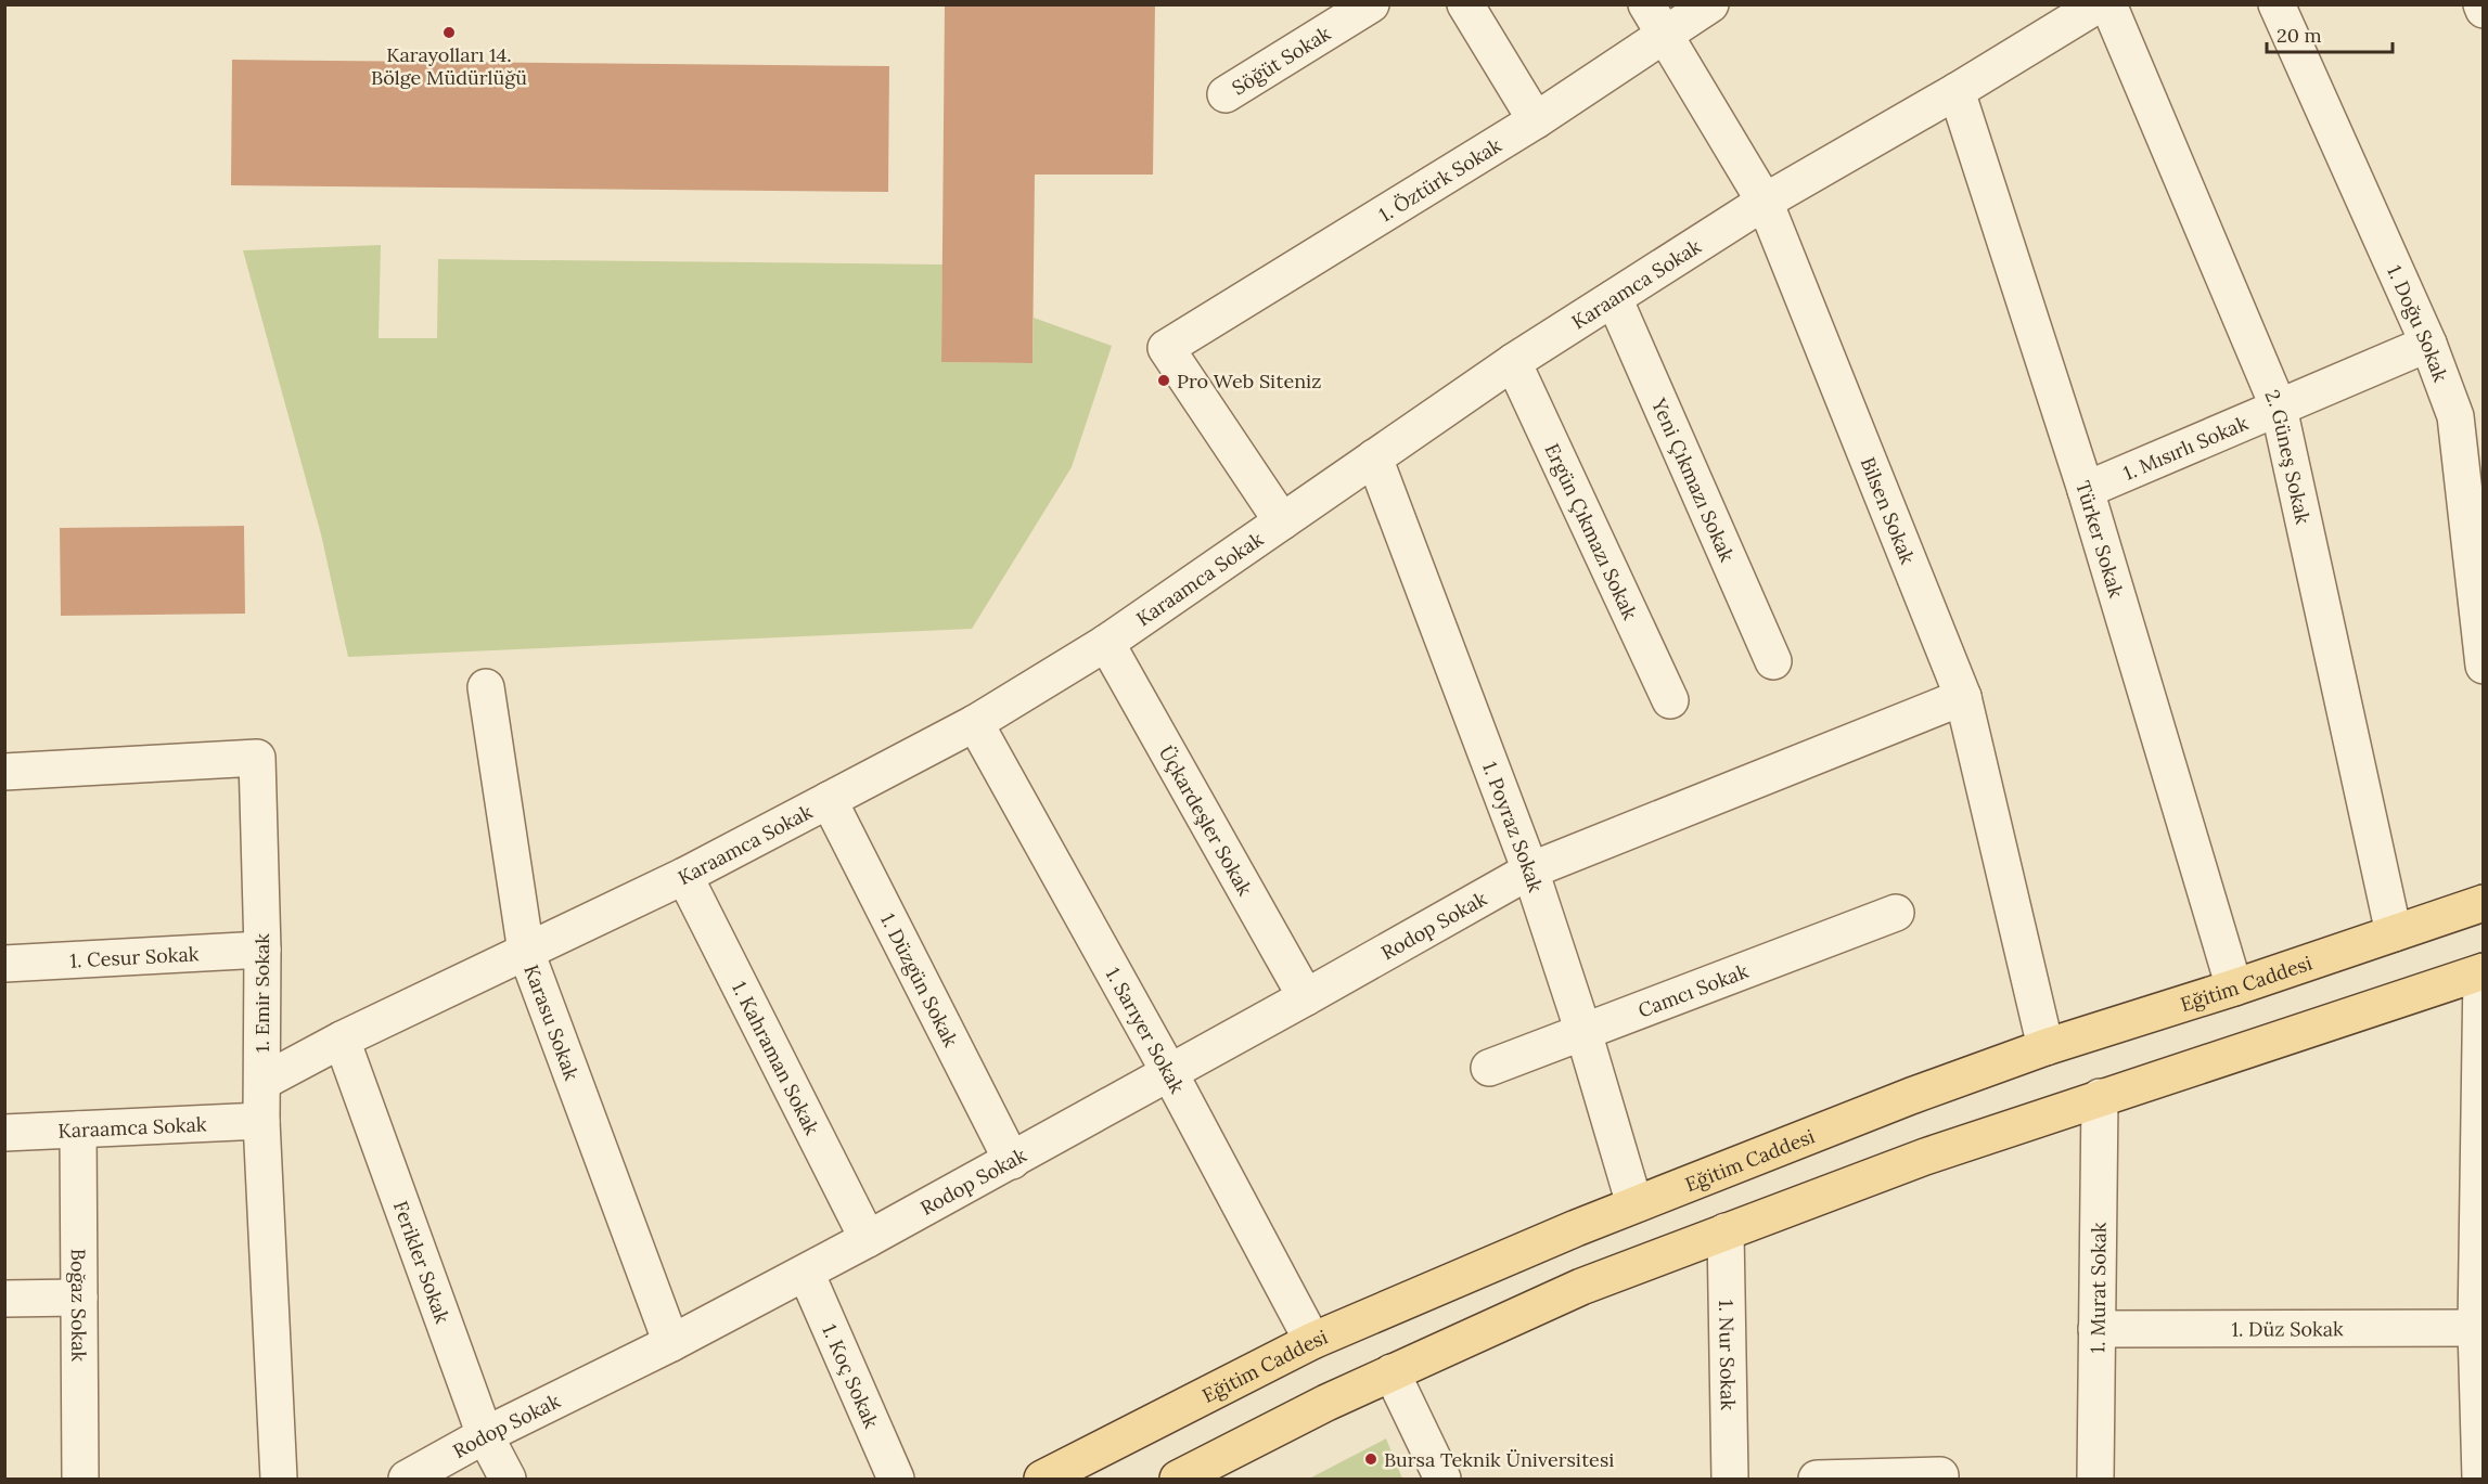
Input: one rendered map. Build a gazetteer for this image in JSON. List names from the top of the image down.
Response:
{
  "streets": {
    "main road": ["Eğitim Caddesi"],
    "street": [
      "Söğüt Sokak",
      "1. Öztürk Sokak",
      "Karaamca Sokak",
      "1. Doğu Sokak",
      "1. Mısırlı Sokak",
      "2. Güneş Sokak",
      "Yeni Çıkmazı Sokak",
      "Bilsen Sokak",
      "Ergün Çıkmazı Sokak",
      "Türker Sokak",
      "Üçkardeşler Sokak",
      "1. Poyraz Sokak",
      "Rodop Sokak",
      "1. Cesur Sokak",
      "1. Düzgün Sokak",
      "Camcı Sokak",
      "1. Emir Sokak",
      "Karasu Sokak",
      "1. Sarıyer Sokak",
      "1. Kahraman Sokak",
      "Ferikler Sokak",
      "1. Murat Sokak",
      "Boğaz Sokak",
      "1. Düz Sokak",
      "1. Nur Sokak",
      "1. Koç Sokak"
    ]
  },
  "crossings": [
    ["1. Öztürk Sokak", "Karaamca Sokak"],
    ["1. Öztürk Sokak", "Bilsen Sokak"],
    ["Karaamca Sokak", "Yeni Çıkmazı Sokak"],
    ["Karaamca Sokak", "Bilsen Sokak"],
    ["Karaamca Sokak", "Ergün Çıkmazı Sokak"],
    ["Karaamca Sokak", "Türker Sokak"],
    ["Karaamca Sokak", "Üçkardeşler Sokak"],
    ["Karaamca Sokak", "1. Poyraz Sokak"],
    ["Karaamca Sokak", "1. Düzgün Sokak"],
    ["Karaamca Sokak", "1. Emir Sokak"],
    ["Karaamca Sokak", "Karasu Sokak"],
    ["Karaamca Sokak", "1. Sarıyer Sokak"],
    ["Karaamca Sokak", "1. Kahraman Sokak"],
    ["Karaamca Sokak", "Ferikler Sokak"],
    ["Karaamca Sokak", "Boğaz Sokak"],
    ["1. Doğu Sokak", "1. Mısırlı Sokak"],
    ["1. Mısırlı Sokak", "2. Güneş Sokak"],
    ["1. Mısırlı Sokak", "Türker Sokak"],
    ["2. Güneş Sokak", "Eğitim Caddesi"],
    ["Bilsen Sokak", "Rodop Sokak"],
    ["Bilsen Sokak", "Eğitim Caddesi"],
    ["Türker Sokak", "Eğitim Caddesi"],
    ["Üçkardeşler Sokak", "Rodop Sokak"],
    ["1. Poyraz Sokak", "Rodop Sokak"],
    ["1. Poyraz Sokak", "Eğitim Caddesi"],
    ["1. Poyraz Sokak", "Camcı Sokak"],
    ["Rodop Sokak", "1. Düzgün Sokak"],
    ["Rodop Sokak", "Karasu Sokak"],
    ["Rodop Sokak", "1. Sarıyer Sokak"],
    ["Rodop Sokak", "1. Kahraman Sokak"],
    ["Rodop Sokak", "Ferikler Sokak"],
    ["Rodop Sokak", "1. Koç Sokak"],
    ["1. Cesur Sokak", "1. Emir Sokak"],
    ["Eğitim Caddesi", "1. Sarıyer Sokak"],
    ["1. Murat Sokak", "1. Düz Sokak"]
  ],
  "places": ["Karayolları 14. Bölge Müdürlüğü", "Pro Web Siteniz", "Bursa Teknik Üniversitesi"],
  "scale_bar": "20 m"
}
